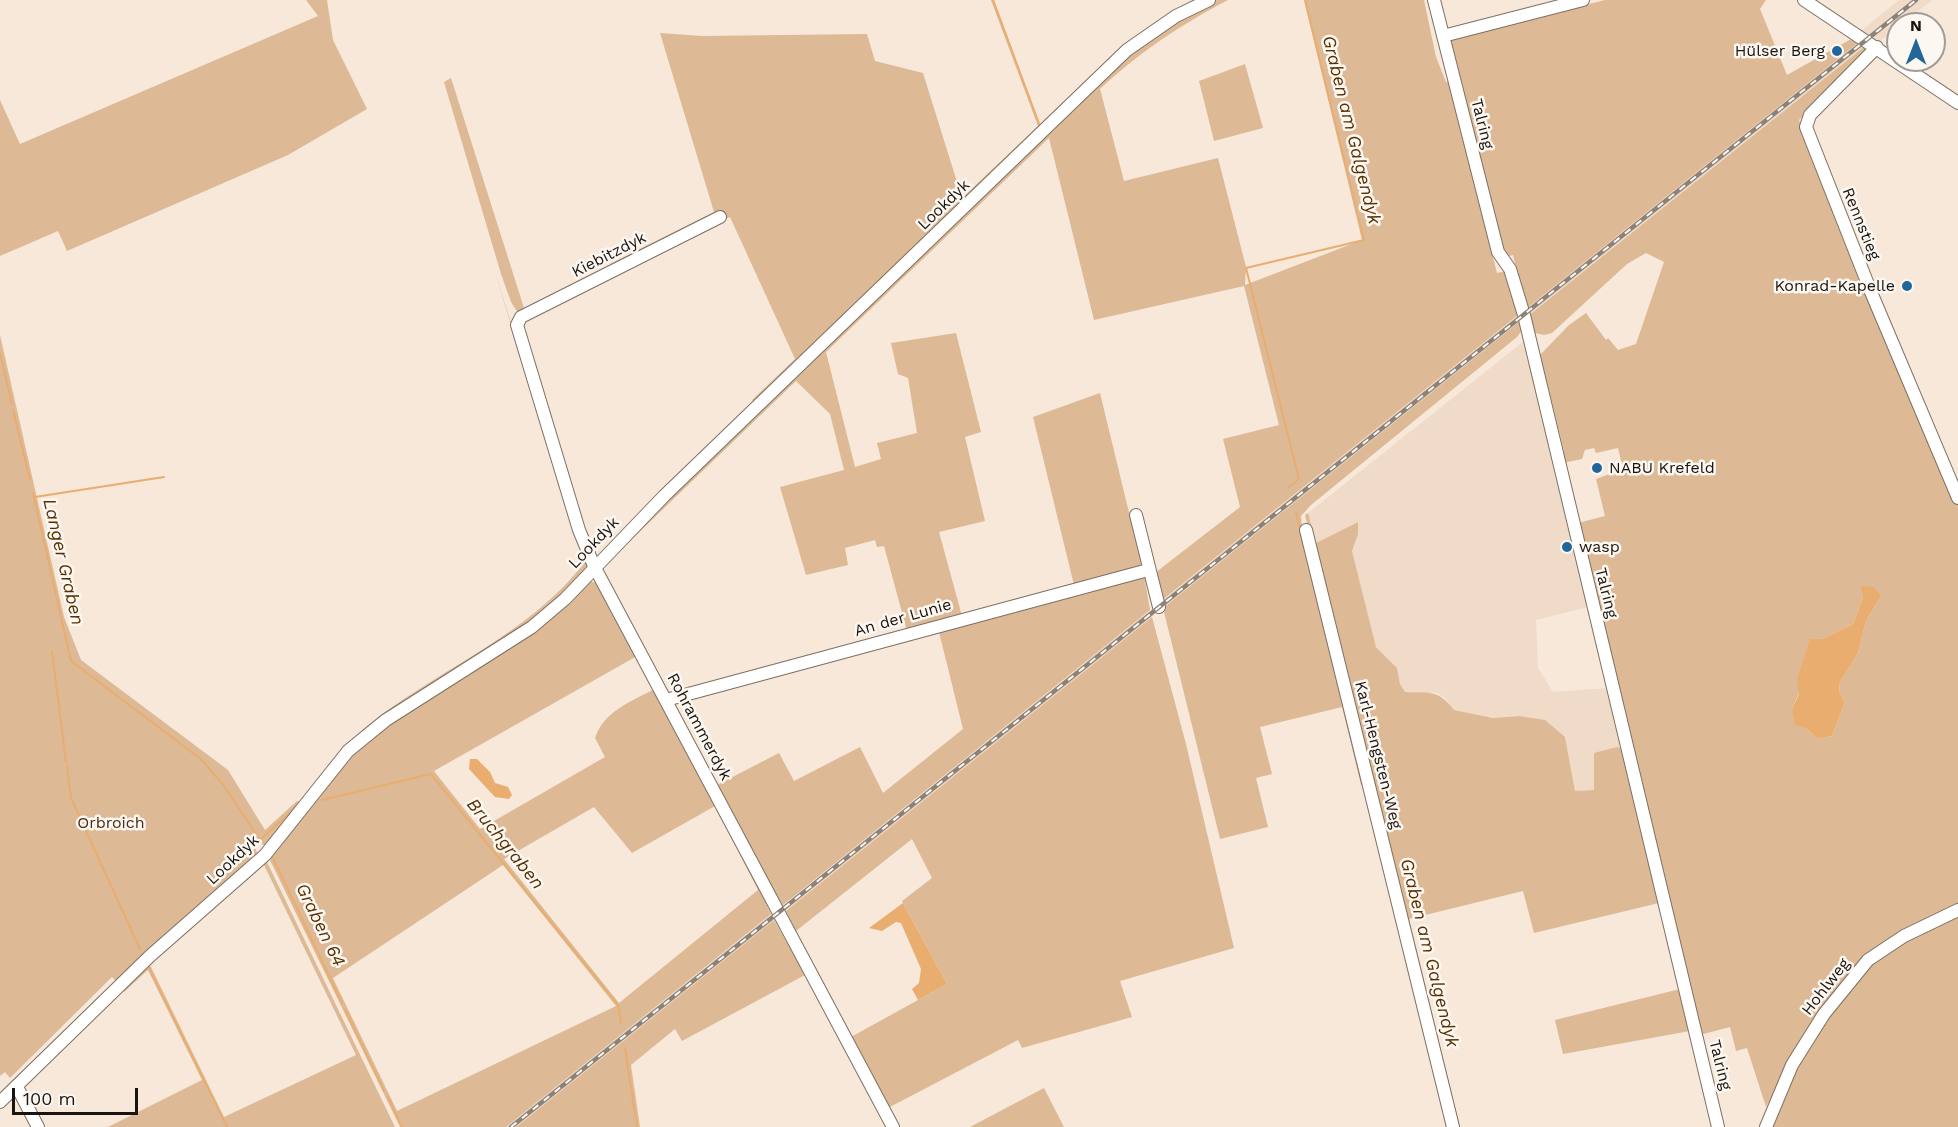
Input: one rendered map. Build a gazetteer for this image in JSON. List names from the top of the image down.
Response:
{
  "streets": {
    "street": [
      "Talring",
      "Lookdyk",
      "Rennstieg",
      "Kiebitzdyk",
      "An der Lunie",
      "Rohrammerdyk",
      "Karl-Hengsten-Weg",
      "Hohlweg"
    ]
  },
  "crossings": [
    ["Lookdyk", "Rohrammerdyk"],
    ["Kiebitzdyk", "Rohrammerdyk"],
    ["An der Lunie", "Rohrammerdyk"]
  ],
  "water": [
    "Graben am Galgendyk",
    "Langer Graben",
    "Bruchgraben",
    "Graben 64"
  ],
  "parks": ["Orbroich"],
  "places": [
    "Hülser Berg",
    "Konrad-Kapelle",
    "NABU Krefeld",
    "wasp"
  ],
  "scale_bar": "100 m",
  "north": "top"
}
